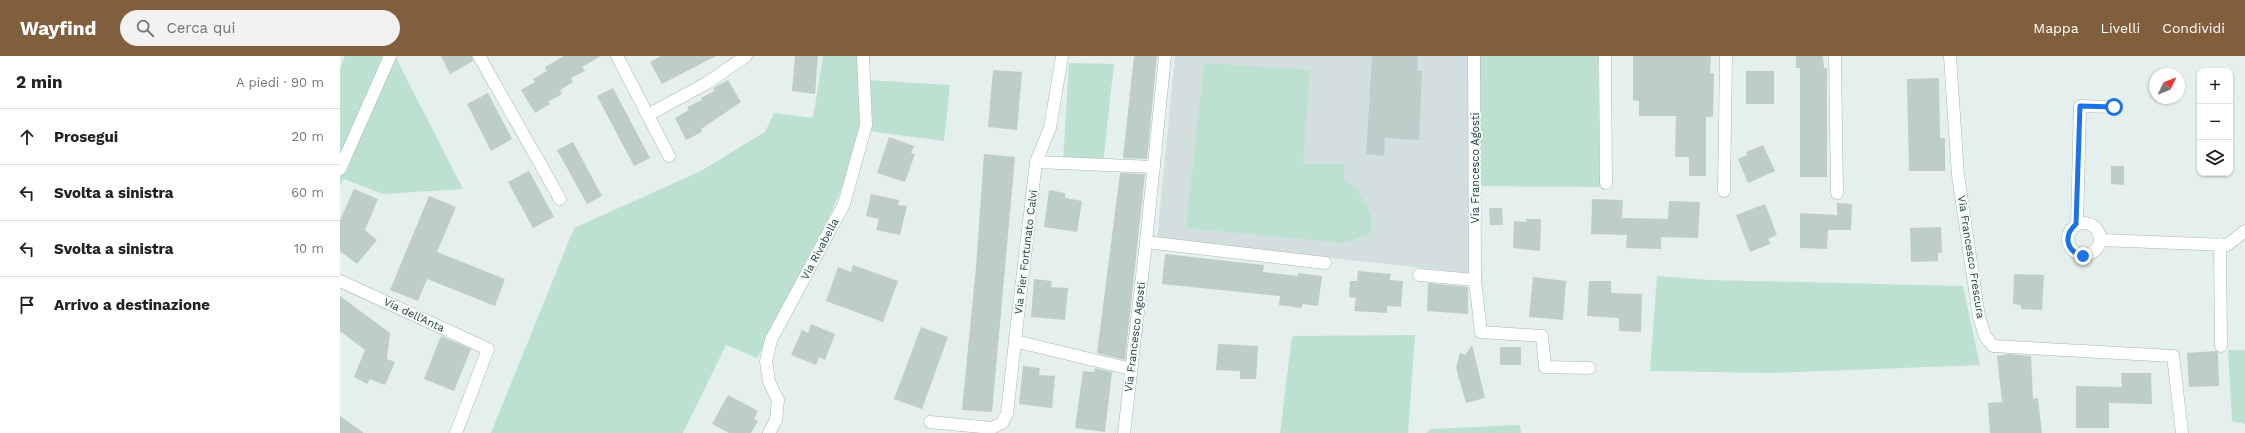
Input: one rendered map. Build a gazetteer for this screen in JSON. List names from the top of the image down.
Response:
{
  "streets": {
    "street": [
      "Via Francesco Agosti",
      "Via Rivabella",
      "Via Pier Fortunato Calvi",
      "Via Francesco Frescura",
      "Via dell'Anta"
    ]
  },
  "north": "top right",
  "page": {
    "header": "Wayfind",
    "search": "Cerca qui",
    "nav": ["Mappa", "Livelli", "Condividi"],
    "heading": ["2 min", "A piedi · 90 m"],
    "map_buttons": ["+", "−"],
    "list": [
      ["Prosegui", "20 m"],
      ["Svolta a sinistra", "60 m"],
      ["Svolta a sinistra", "10 m"],
      "Arrivo a destinazione"
    ]
  }
}
